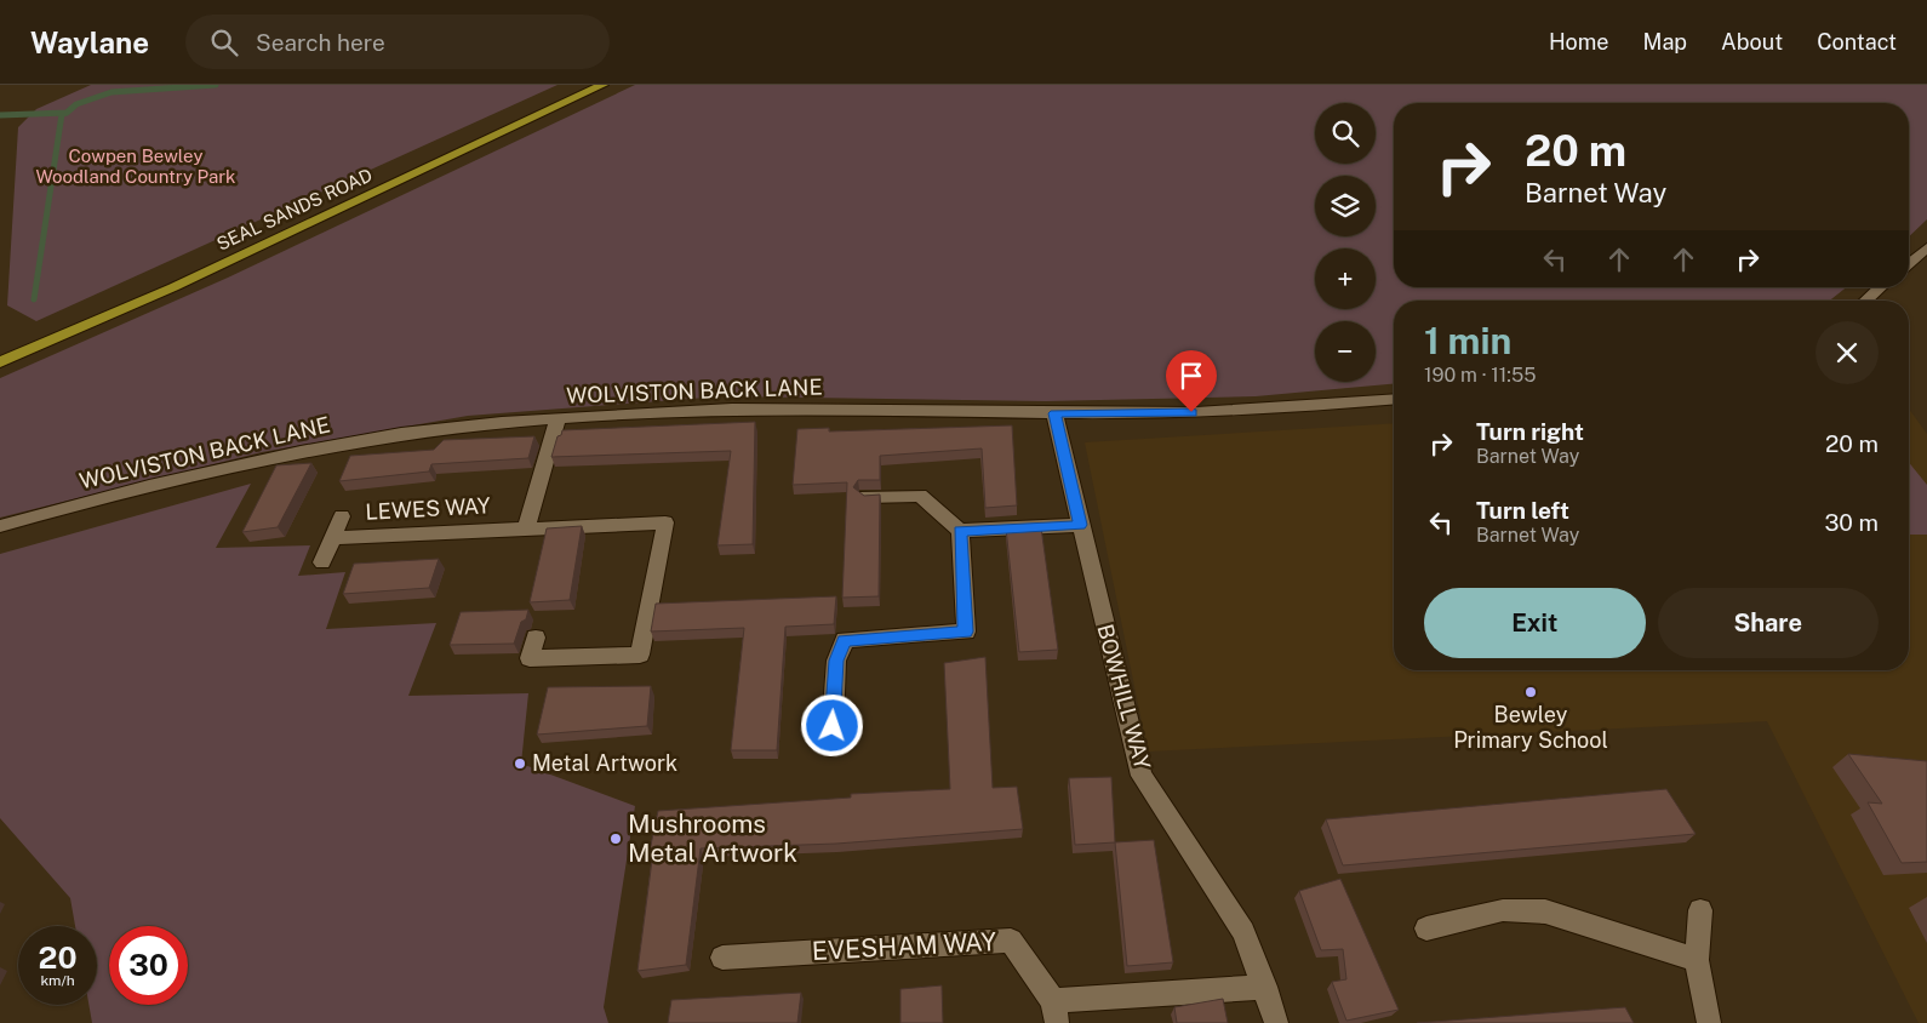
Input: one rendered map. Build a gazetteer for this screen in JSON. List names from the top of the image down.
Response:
{
  "streets": {
    "main road": ["SEAL SANDS ROAD"],
    "street": [
      "WOLVISTON BACK LANE",
      "LEWES WAY",
      "BOWHILL WAY",
      "EVESHAM WAY"
    ]
  },
  "crossings": [
    ["WOLVISTON BACK LANE", "BOWHILL WAY"],
    ["BOWHILL WAY", "EVESHAM WAY"]
  ],
  "parks": ["Cowpen Bewley Woodland Country Park"],
  "places": ["Bewley Primary School", "Metal Artwork", "Mushrooms Metal Artwork"],
  "page": {
    "header": "Waylane",
    "search": "Search here",
    "nav": [
      "Home",
      "Map",
      "About",
      "Contact"
    ],
    "map_buttons": ["+", "−"],
    "turn": ["20 m", "Barnet Way"],
    "heading": ["1 min", "190 m · 11:55"],
    "list": [
      {
        "name": "Turn right",
        "note": "Barnet Way",
        "value": "20 m"
      },
      {
        "name": "Turn left",
        "note": "Barnet Way",
        "value": "30 m"
      }
    ],
    "buttons": ["Exit", "Share"],
    "speed": "20 km/h",
    "limit": "30"
  }
}
